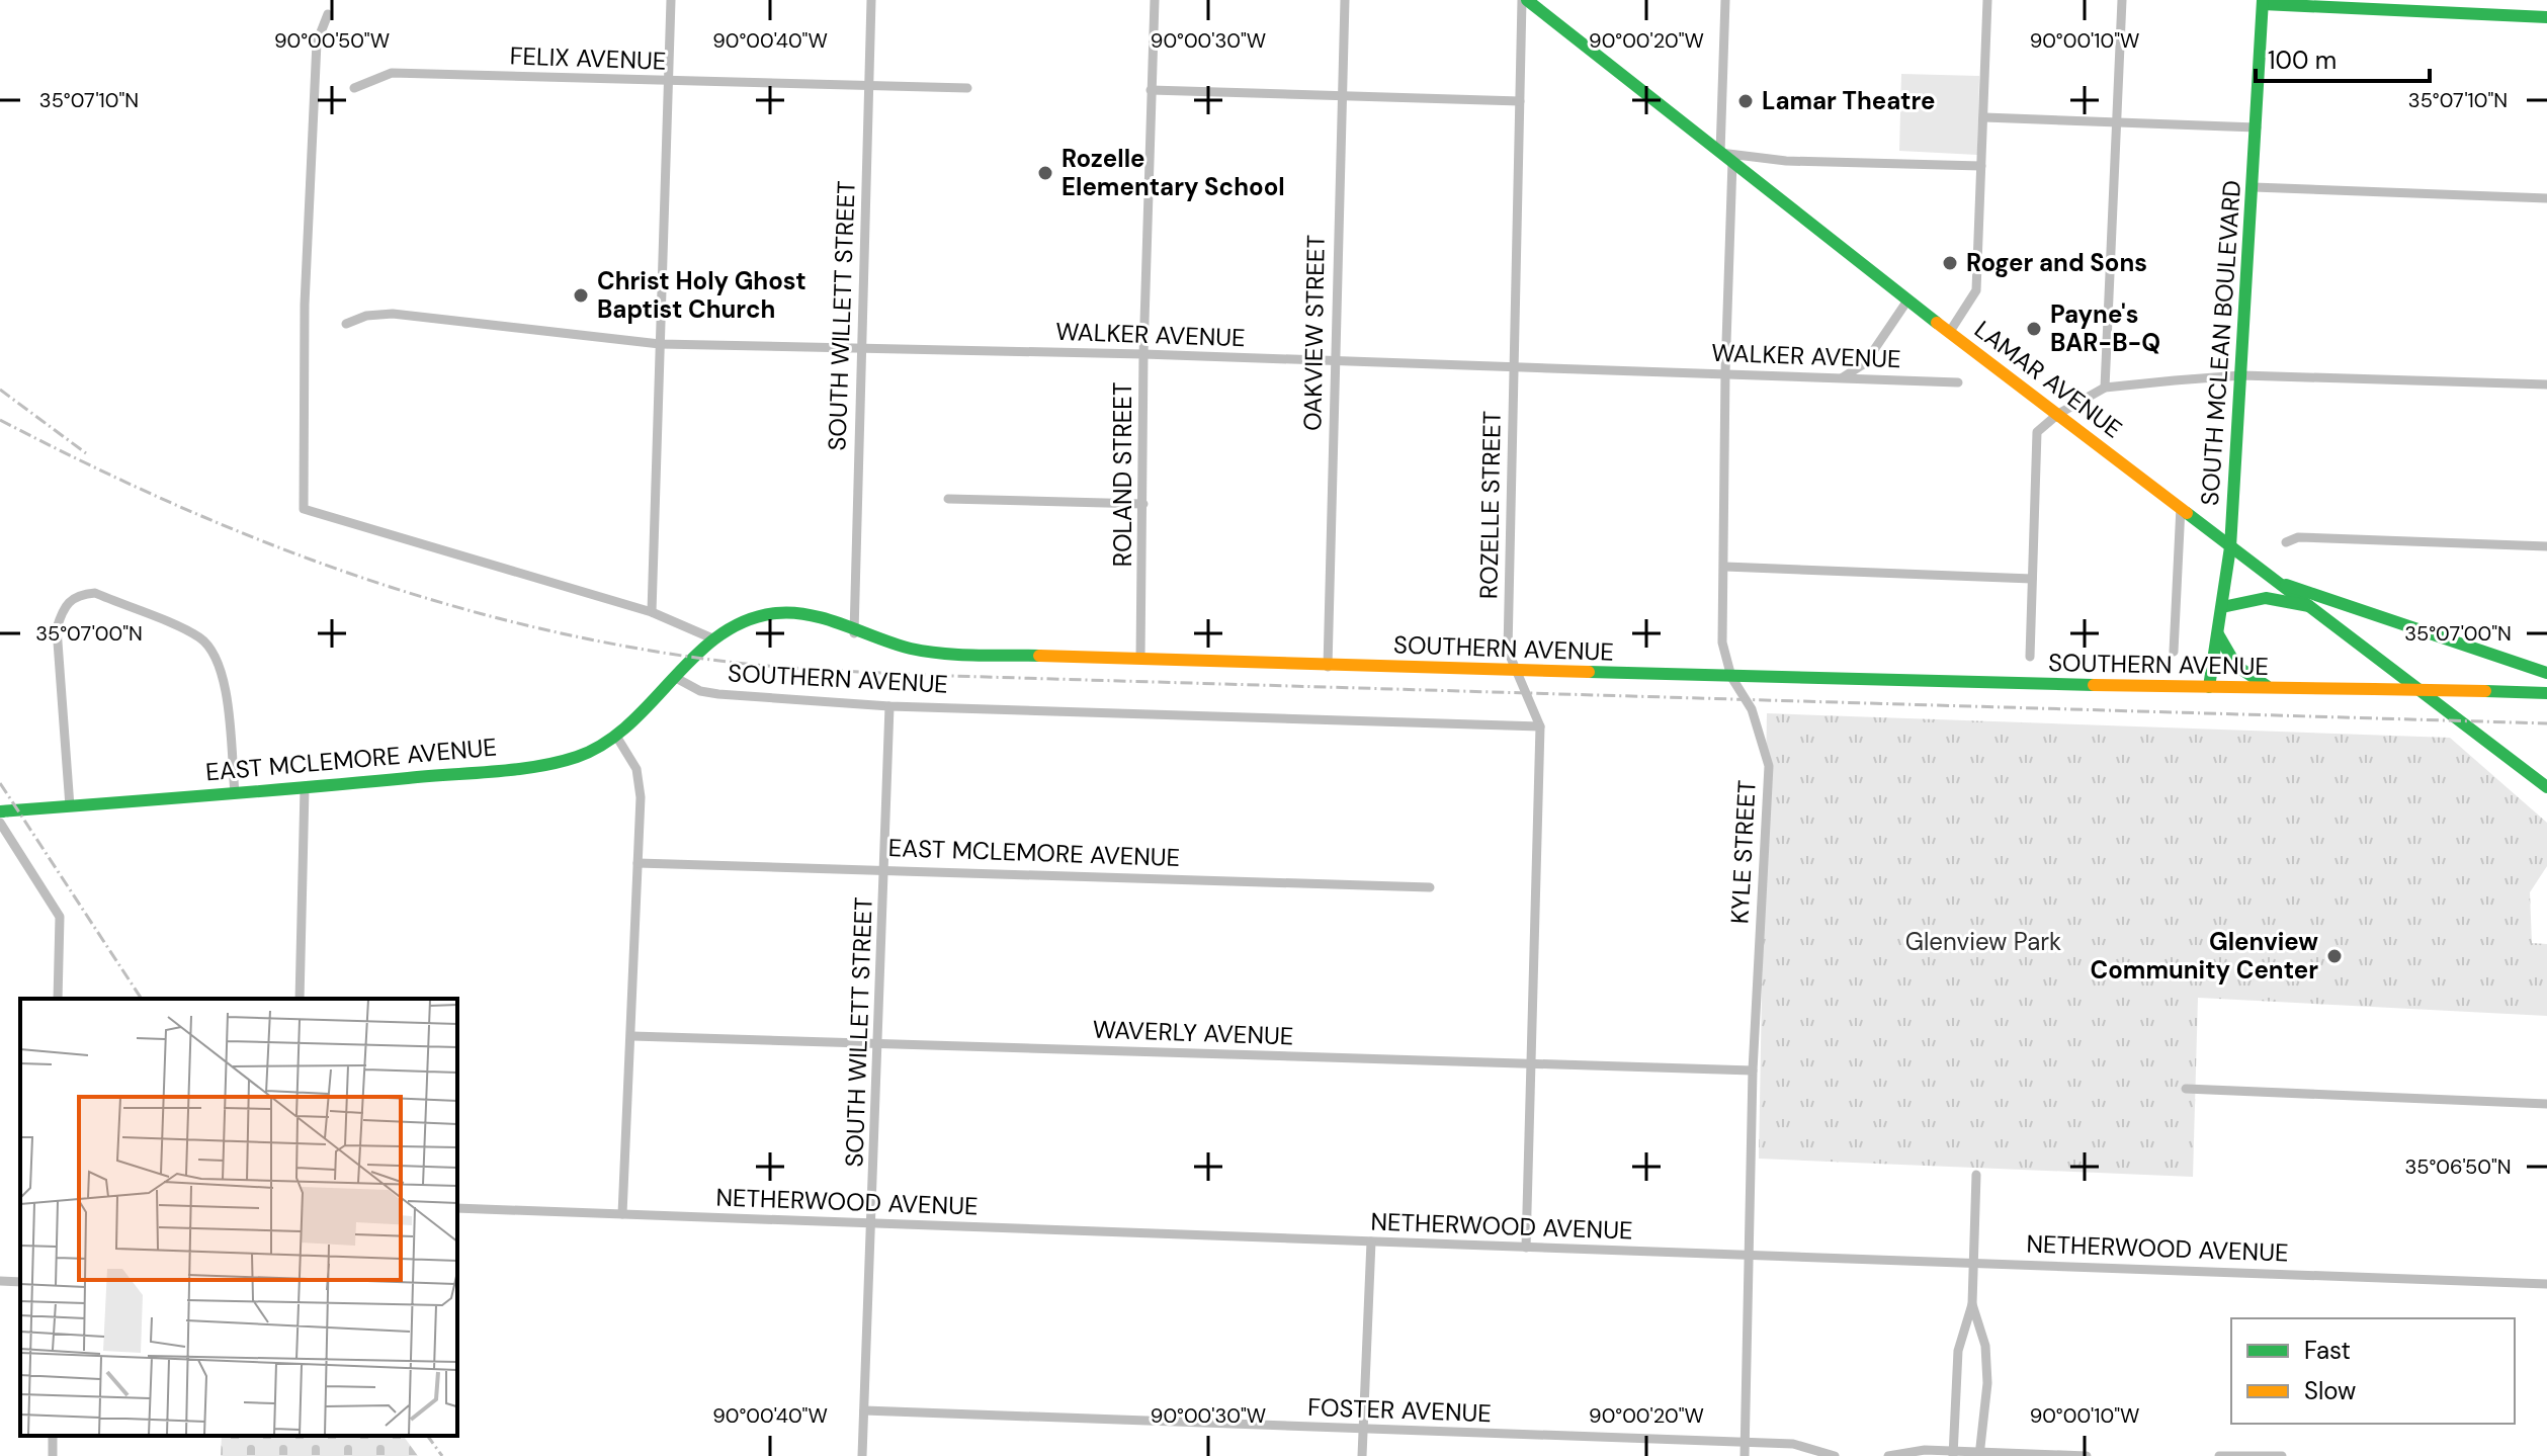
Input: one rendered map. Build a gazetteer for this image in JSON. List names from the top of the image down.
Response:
{
  "streets": {
    "main road": [
      "SOUTH MCLEAN BOULEVARD",
      "LAMAR AVENUE",
      "SOUTHERN AVENUE",
      "EAST MCLEMORE AVENUE"
    ],
    "street": [
      "FELIX AVENUE",
      "SOUTH WILLETT STREET",
      "OAKVIEW STREET",
      "WALKER AVENUE",
      "ROLAND STREET",
      "ROZELLE STREET",
      "KYLE STREET",
      "WAVERLY AVENUE",
      "NETHERWOOD AVENUE",
      "FOSTER AVENUE"
    ]
  },
  "crossings": [
    ["FELIX AVENUE", "SOUTH WILLETT STREET"],
    ["SOUTH WILLETT STREET", "WALKER AVENUE"],
    ["SOUTH WILLETT STREET", "SOUTHERN AVENUE"],
    ["SOUTH WILLETT STREET", "EAST MCLEMORE AVENUE"],
    ["SOUTH WILLETT STREET", "WAVERLY AVENUE"],
    ["SOUTH WILLETT STREET", "NETHERWOOD AVENUE"],
    ["SOUTH WILLETT STREET", "FOSTER AVENUE"],
    ["OAKVIEW STREET", "WALKER AVENUE"],
    ["OAKVIEW STREET", "SOUTHERN AVENUE"],
    ["WALKER AVENUE", "ROLAND STREET"],
    ["WALKER AVENUE", "ROZELLE STREET"],
    ["WALKER AVENUE", "KYLE STREET"],
    ["SOUTH MCLEAN BOULEVARD", "LAMAR AVENUE"],
    ["SOUTH MCLEAN BOULEVARD", "SOUTHERN AVENUE"],
    ["LAMAR AVENUE", "ROZELLE STREET"],
    ["LAMAR AVENUE", "KYLE STREET"],
    ["ROLAND STREET", "SOUTHERN AVENUE"],
    ["ROZELLE STREET", "SOUTHERN AVENUE"],
    ["ROZELLE STREET", "WAVERLY AVENUE"],
    ["ROZELLE STREET", "NETHERWOOD AVENUE"],
    ["SOUTHERN AVENUE", "EAST MCLEMORE AVENUE"],
    ["SOUTHERN AVENUE", "KYLE STREET"],
    ["KYLE STREET", "WAVERLY AVENUE"],
    ["KYLE STREET", "NETHERWOOD AVENUE"],
    ["KYLE STREET", "FOSTER AVENUE"]
  ],
  "parks": ["Glenview Park"],
  "places": [
    "Lamar Theatre",
    "Rozelle Elementary School",
    "Roger and Sons",
    "Christ Holy Ghost Baptist Church",
    "Payne's BAR-B-Q",
    "Glenview Community Center"
  ],
  "legend": ["Fast", "Slow"],
  "scale_bar": "100 m",
  "coordinates": [
    "90°00'50\"W",
    "90°00'40\"W",
    "90°00'30\"W",
    "90°00'20\"W",
    "90°00'10\"W",
    "35°07'10\"N",
    "35°07'00\"N",
    "35°06'50\"N"
  ]
}
